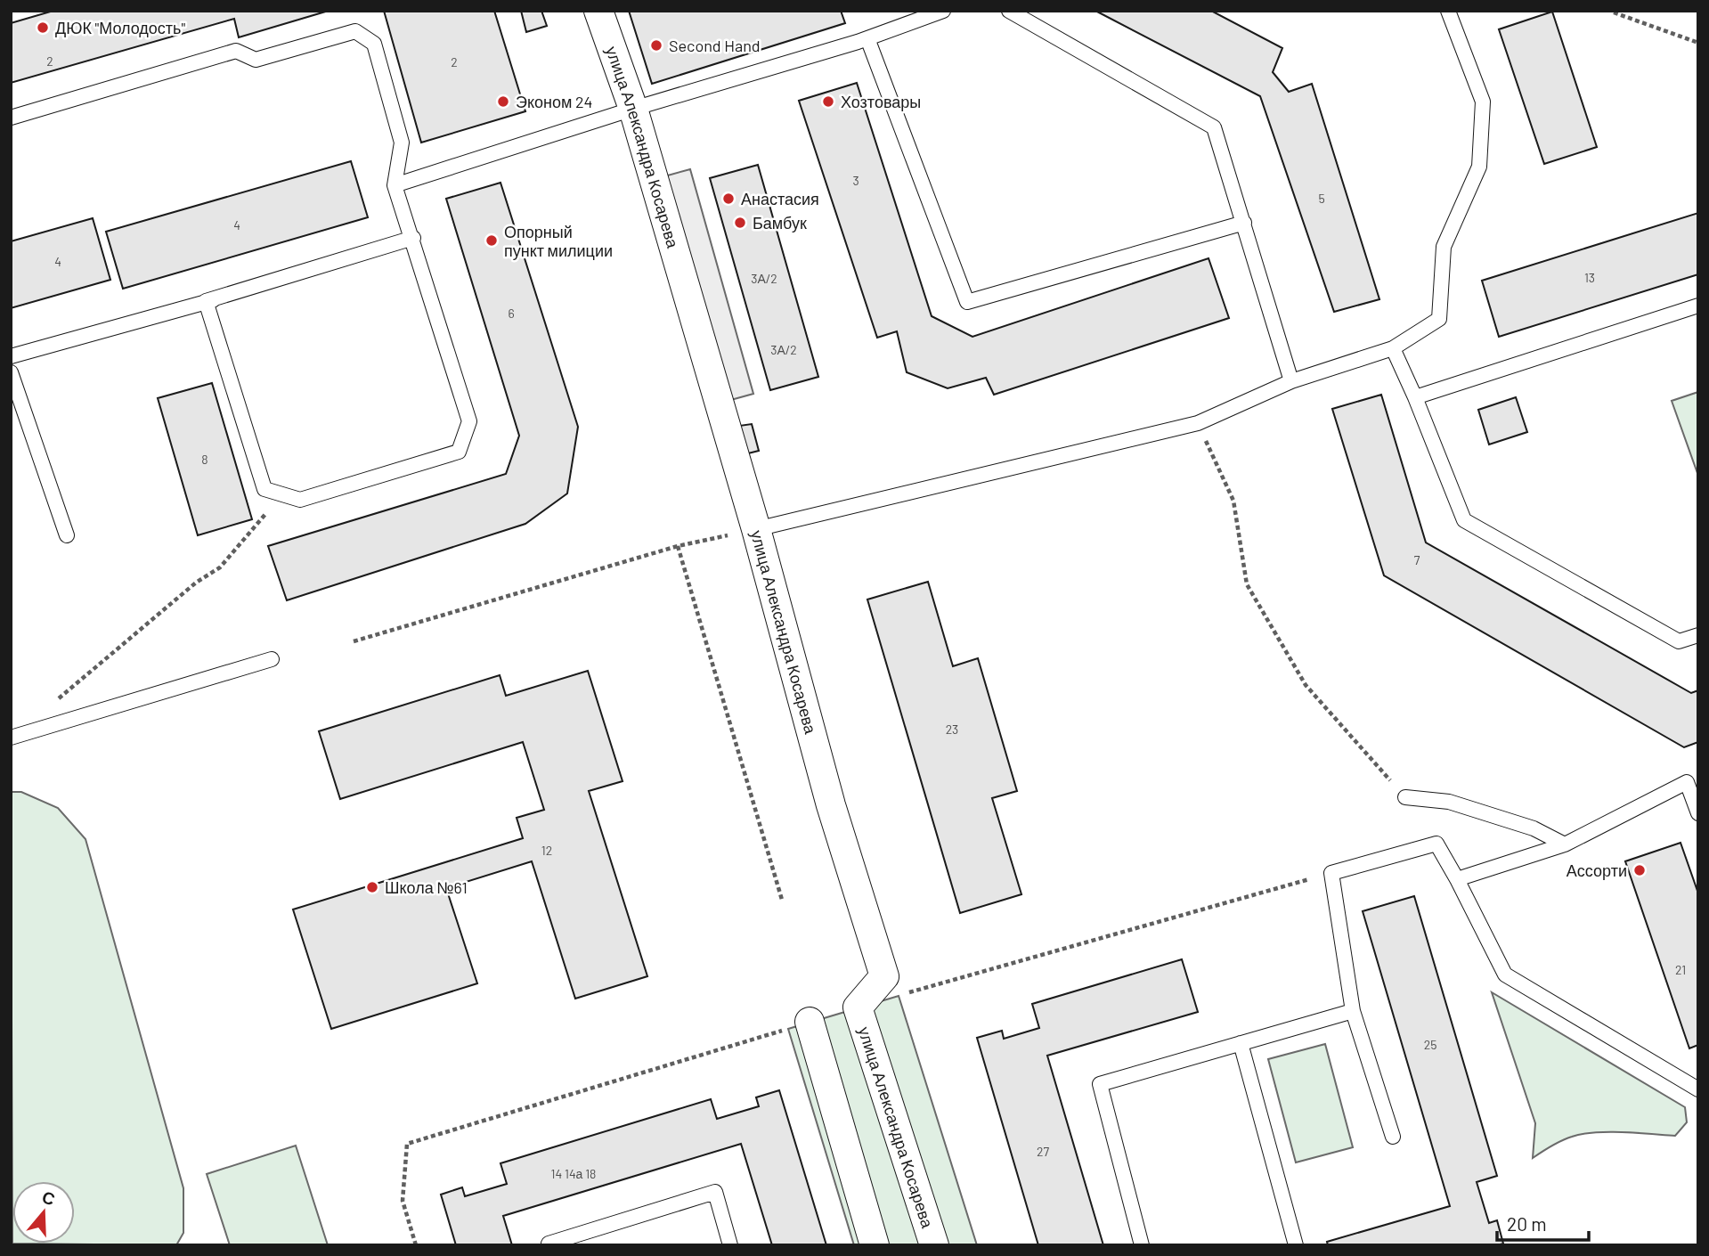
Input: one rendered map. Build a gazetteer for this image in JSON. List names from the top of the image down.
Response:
{
  "streets": {
    "street": ["улица Александра Косарева"]
  },
  "places": [
    "ДЮК \"Молодость\"",
    "Second Hand",
    "Эконом 24",
    "Хозтовары",
    "Анастасия",
    "Бамбук",
    "Опорный пункт милиции",
    "Ассорти",
    "Школа №61"
  ],
  "house_numbers": [
    "2",
    "2",
    "3",
    "5",
    "4",
    "4",
    "13",
    "3А/2",
    "6",
    "3А/2",
    "8",
    "7",
    "23",
    "12",
    "21",
    "25",
    "27",
    "14 14а 18"
  ],
  "scale_bar": "20 m",
  "north": "top"
}
